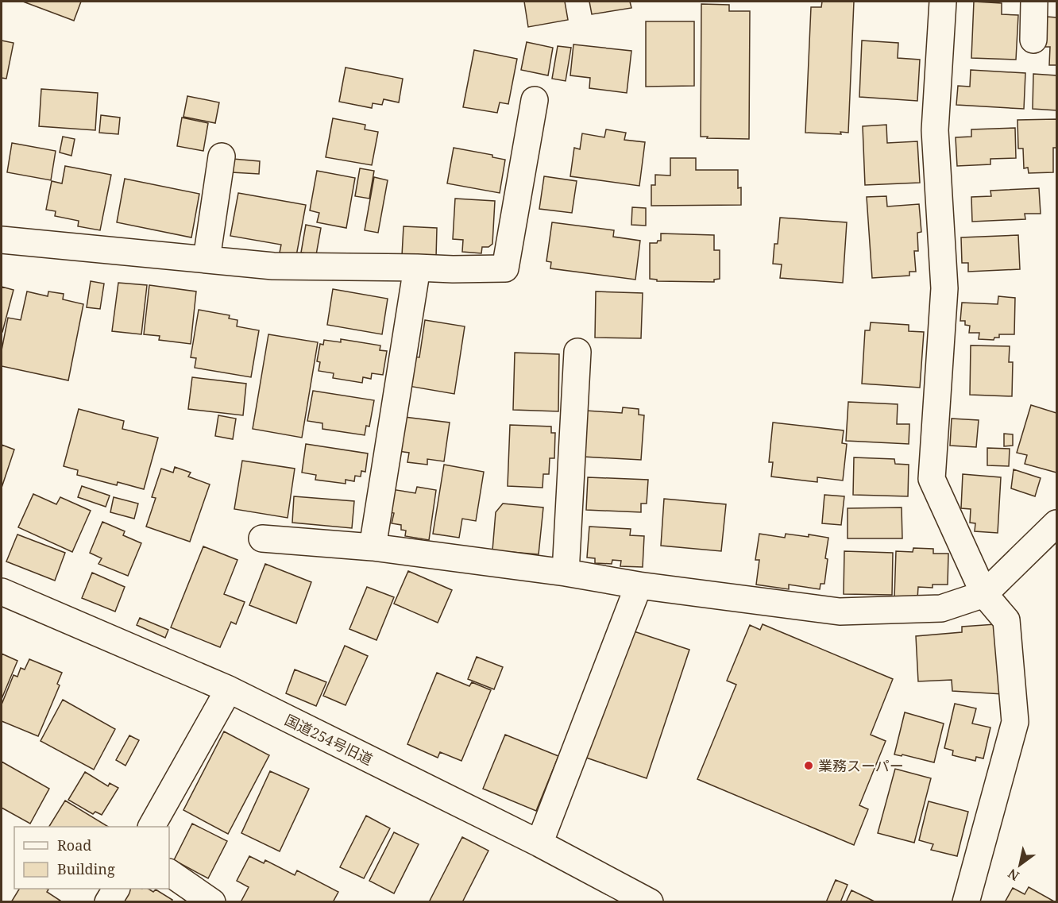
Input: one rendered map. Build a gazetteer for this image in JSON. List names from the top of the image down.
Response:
{
  "streets": {
    "street": ["国道254号旧道"]
  },
  "places": ["業務スーパー"],
  "legend": ["Road", "Building"],
  "north": "bottom left"
}
